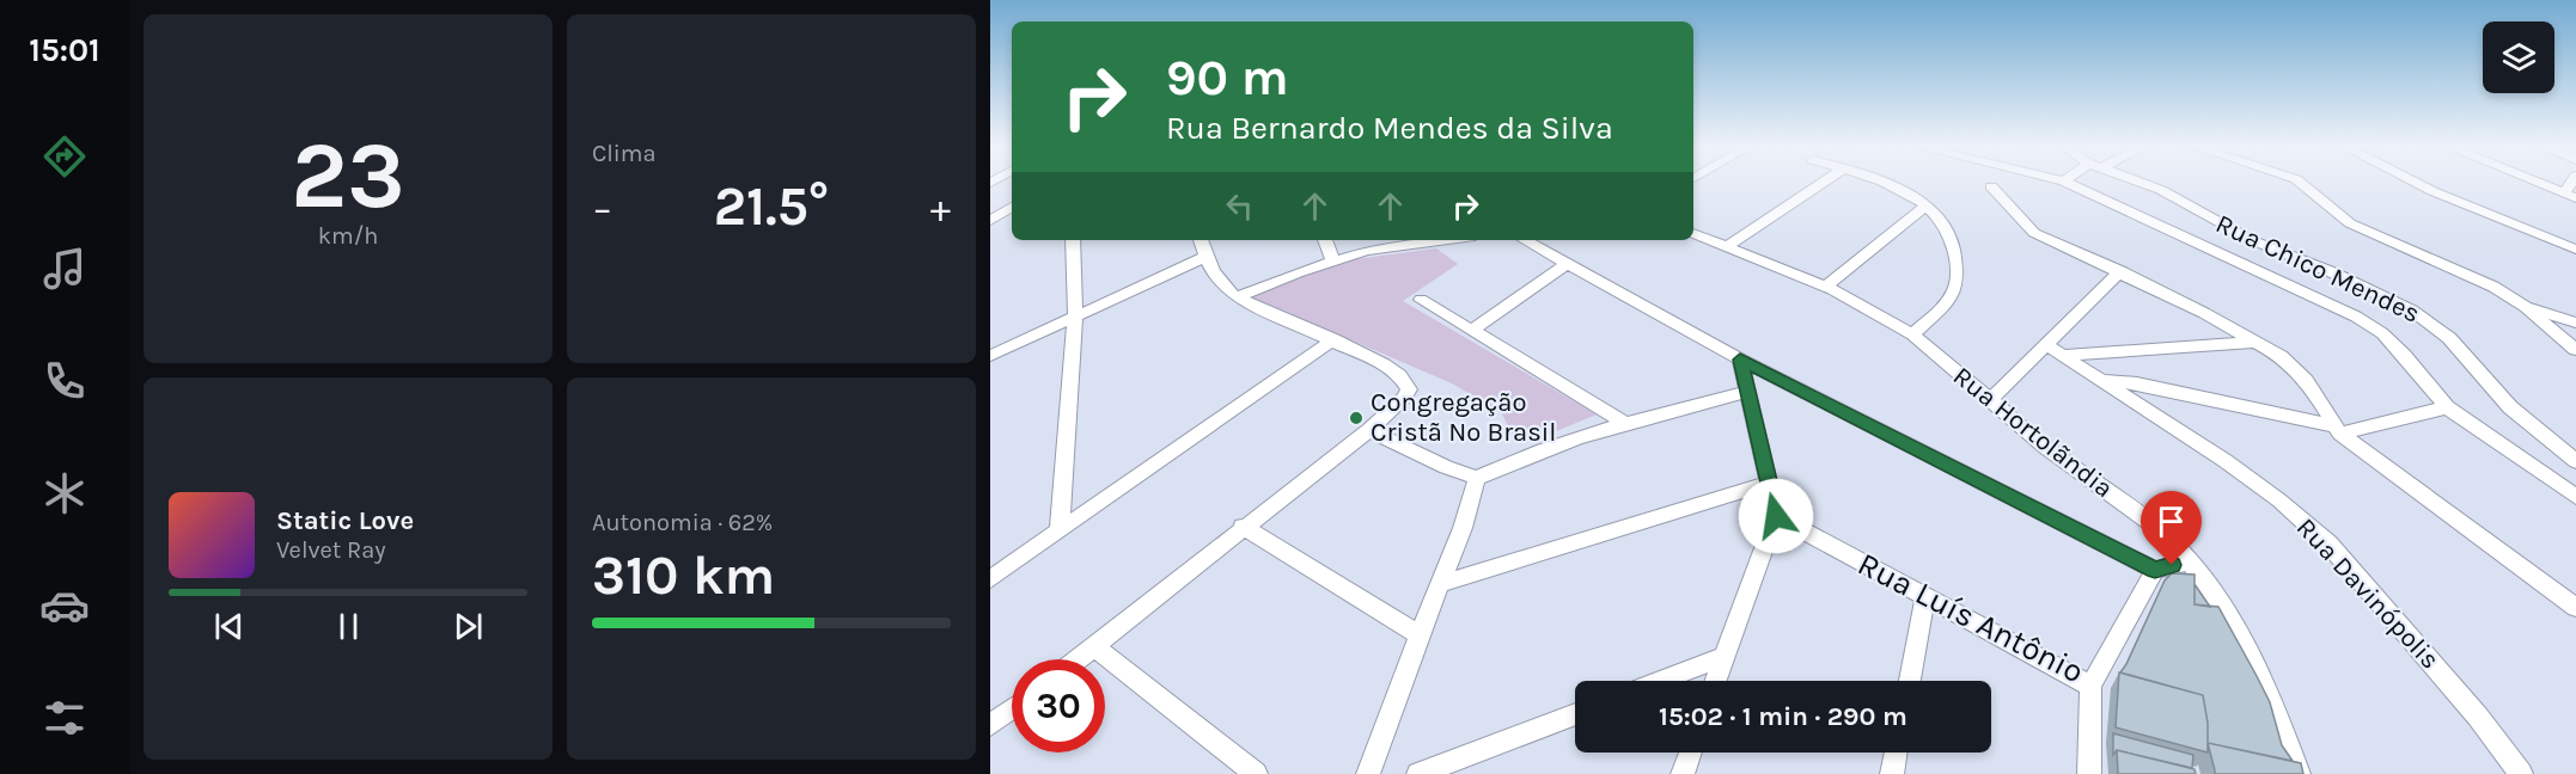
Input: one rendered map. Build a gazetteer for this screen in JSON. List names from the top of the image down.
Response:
{
  "streets": {
    "street": [
      "Rua Chico Mendes",
      "Rua Hortolãndia",
      "Rua Davinópolis",
      "Rua Luís Antônio"
    ]
  },
  "places": ["Congregação Cristã No Brasil"],
  "page": {
    "tabs": "15:01",
    "tile": [
      ["23", "km/h"],
      "Clima",
      ["Autonomia · 62%", "310 km"]
    ],
    "turn": ["90 m", "Rua Bernardo Mendes da Silva"],
    "heat": ["−", "21.5°", "+"],
    "song": ["Static Love", "Velvet Ray"],
    "limit": "30",
    "trip": "15:02 · 1 min · 290 m"
  }
}
